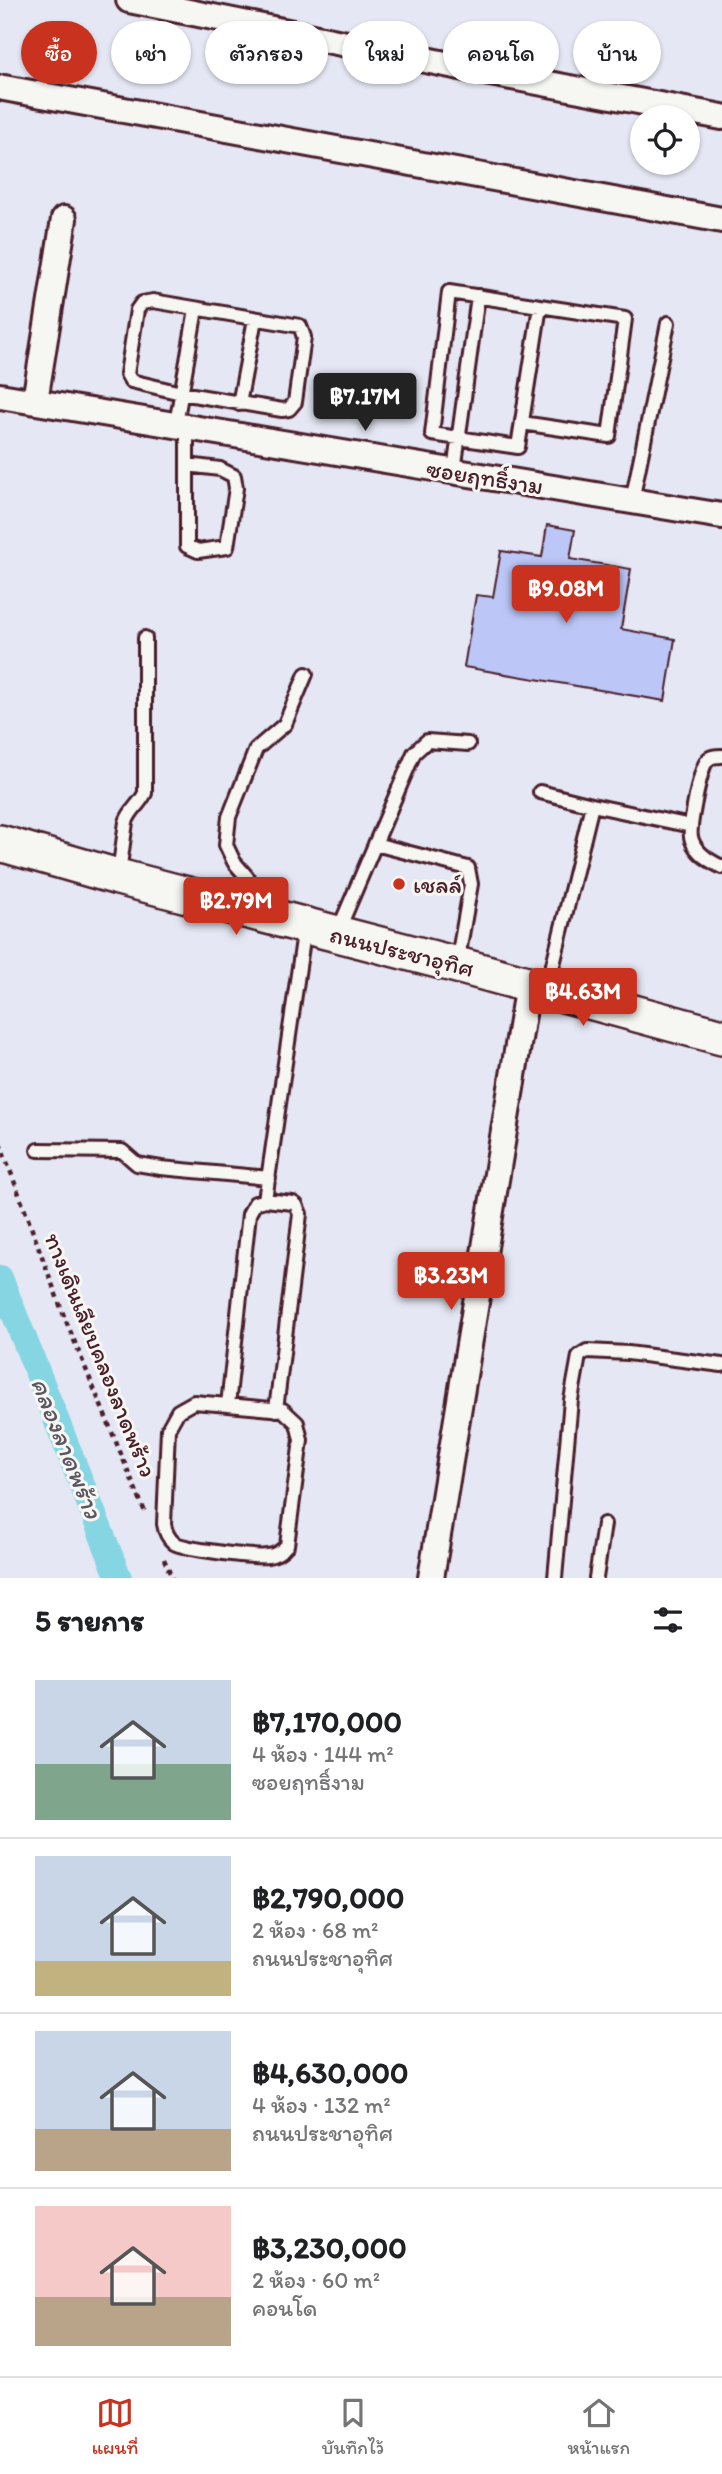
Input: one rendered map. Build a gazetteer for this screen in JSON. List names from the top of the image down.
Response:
{
  "streets": {
    "main road": ["ถนนประชาอุทิศ"],
    "street": ["ซอยฤทธิ์งาม"],
    "path": ["ทางเดินเลียบคลองลาดพร้าว"]
  },
  "water": ["คลองลาดพร้าว"],
  "places": ["เชลล์"],
  "page": {
    "chip": [
      "ซื้อ",
      "เช่า",
      "ตัวกรอง",
      "ใหม่",
      "คอนโด",
      "บ้าน"
    ],
    "price": [
      "฿7.17M",
      "฿9.08M",
      "฿2.79M",
      "฿4.63M",
      "฿3.23M"
    ],
    "heading": "5 รายการ",
    "list": [
      {
        "name": "฿7,170,000",
        "note": "4 ห้อง · 144 m² · ซอยฤทธิ์งาม"
      },
      {
        "name": "฿2,790,000",
        "note": "2 ห้อง · 68 m² · ถนนประชาอุทิศ"
      },
      {
        "name": "฿4,630,000",
        "note": "4 ห้อง · 132 m² · ถนนประชาอุทิศ"
      },
      {
        "name": "฿3,230,000",
        "note": "2 ห้อง · 60 m² · คอนโด"
      }
    ],
    "tabs": ["แผนที่", "บันทึกไว้", "หน้าแรก"]
  }
}
